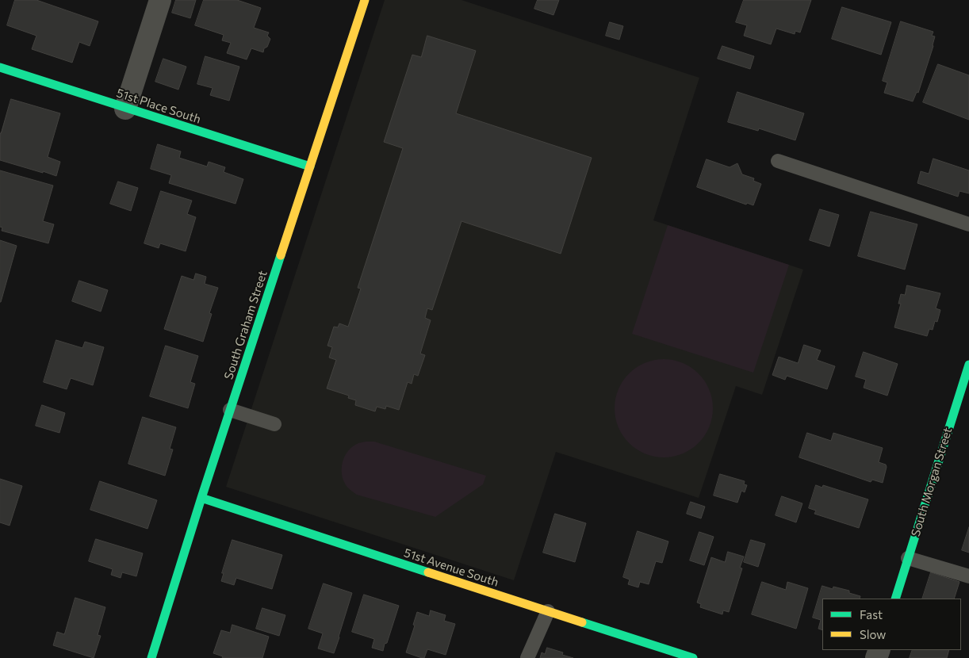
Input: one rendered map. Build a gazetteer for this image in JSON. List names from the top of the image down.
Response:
{
  "streets": {
    "street": [
      "51st Place South",
      "South Graham Street",
      "South Morgan Street",
      "51st Avenue South"
    ]
  },
  "crossings": [
    ["51st Place South", "South Graham Street"],
    ["South Graham Street", "51st Avenue South"]
  ],
  "legend": ["Fast", "Slow"]
}
